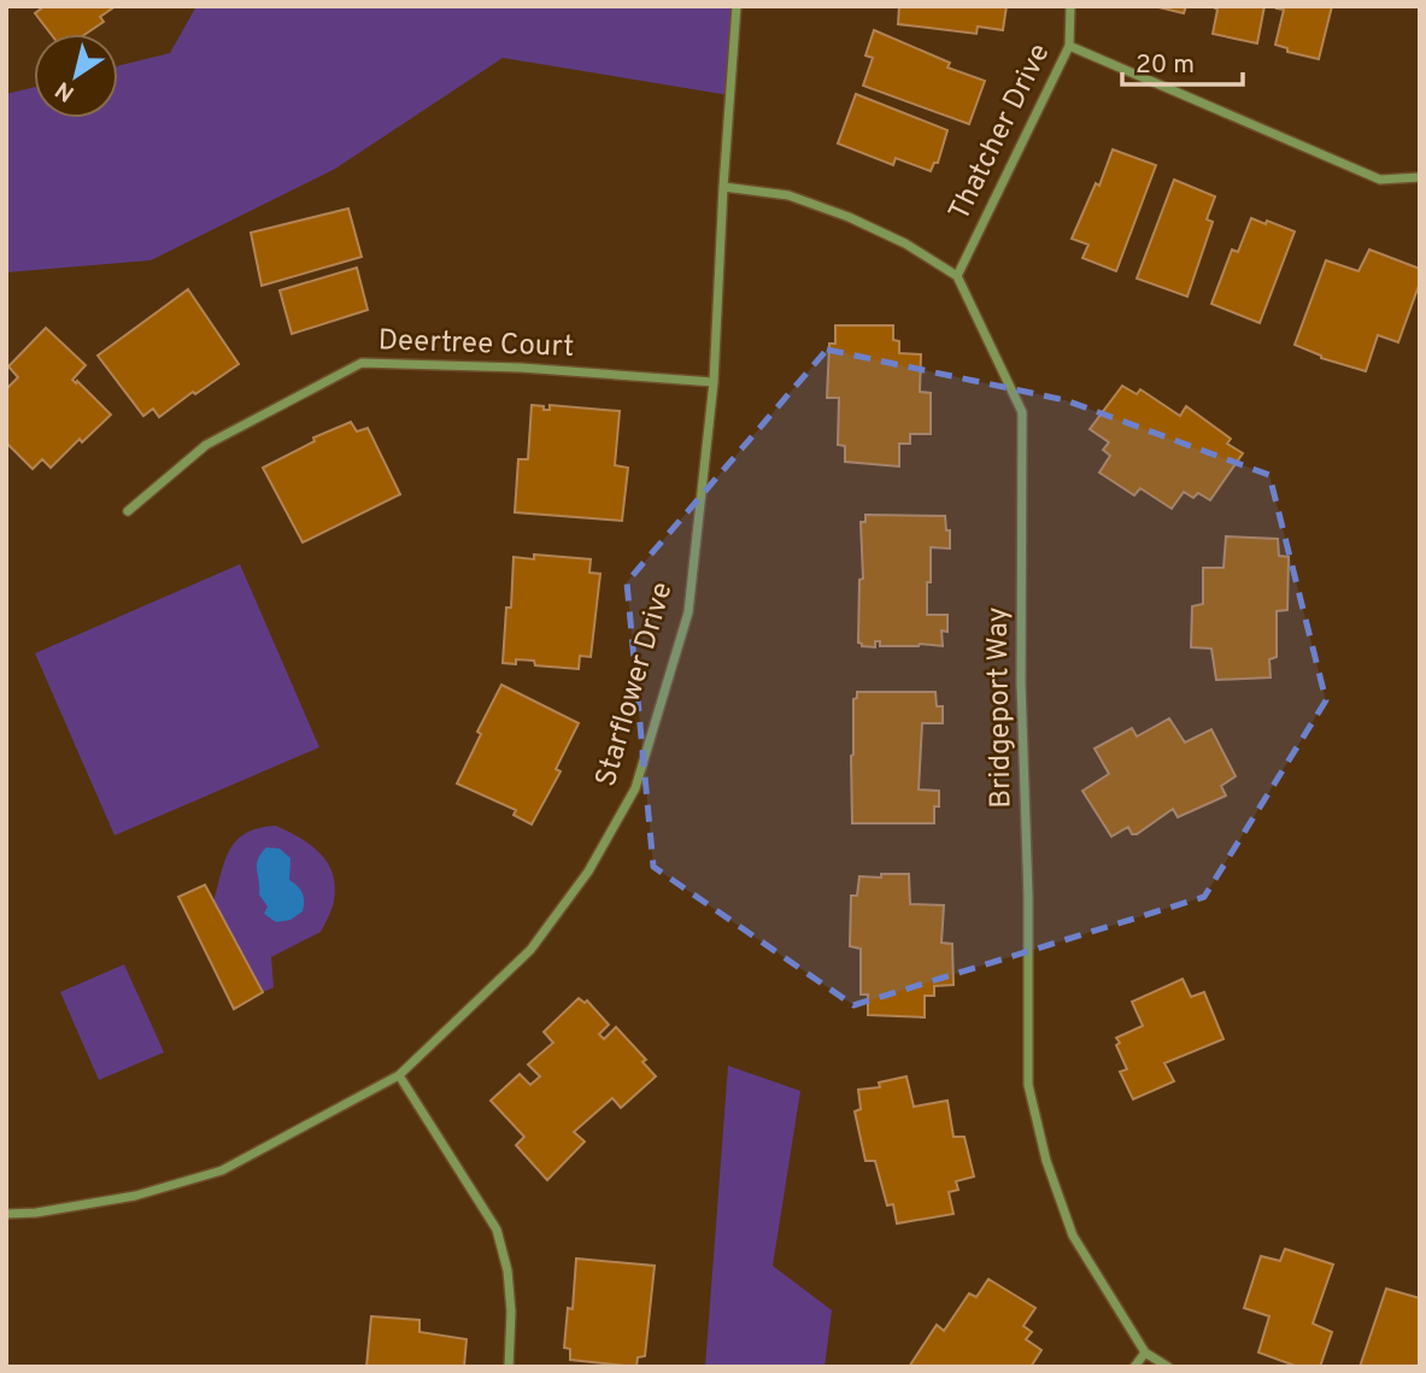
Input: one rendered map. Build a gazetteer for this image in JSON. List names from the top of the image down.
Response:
{
  "streets": {
    "street": [
      "Thatcher Drive",
      "Deertree Court",
      "Starflower Drive",
      "Bridgeport Way"
    ]
  },
  "crossings": [
    ["Thatcher Drive", "Bridgeport Way"],
    ["Deertree Court", "Starflower Drive"]
  ],
  "scale_bar": "20 m",
  "north": "bottom left"
}
